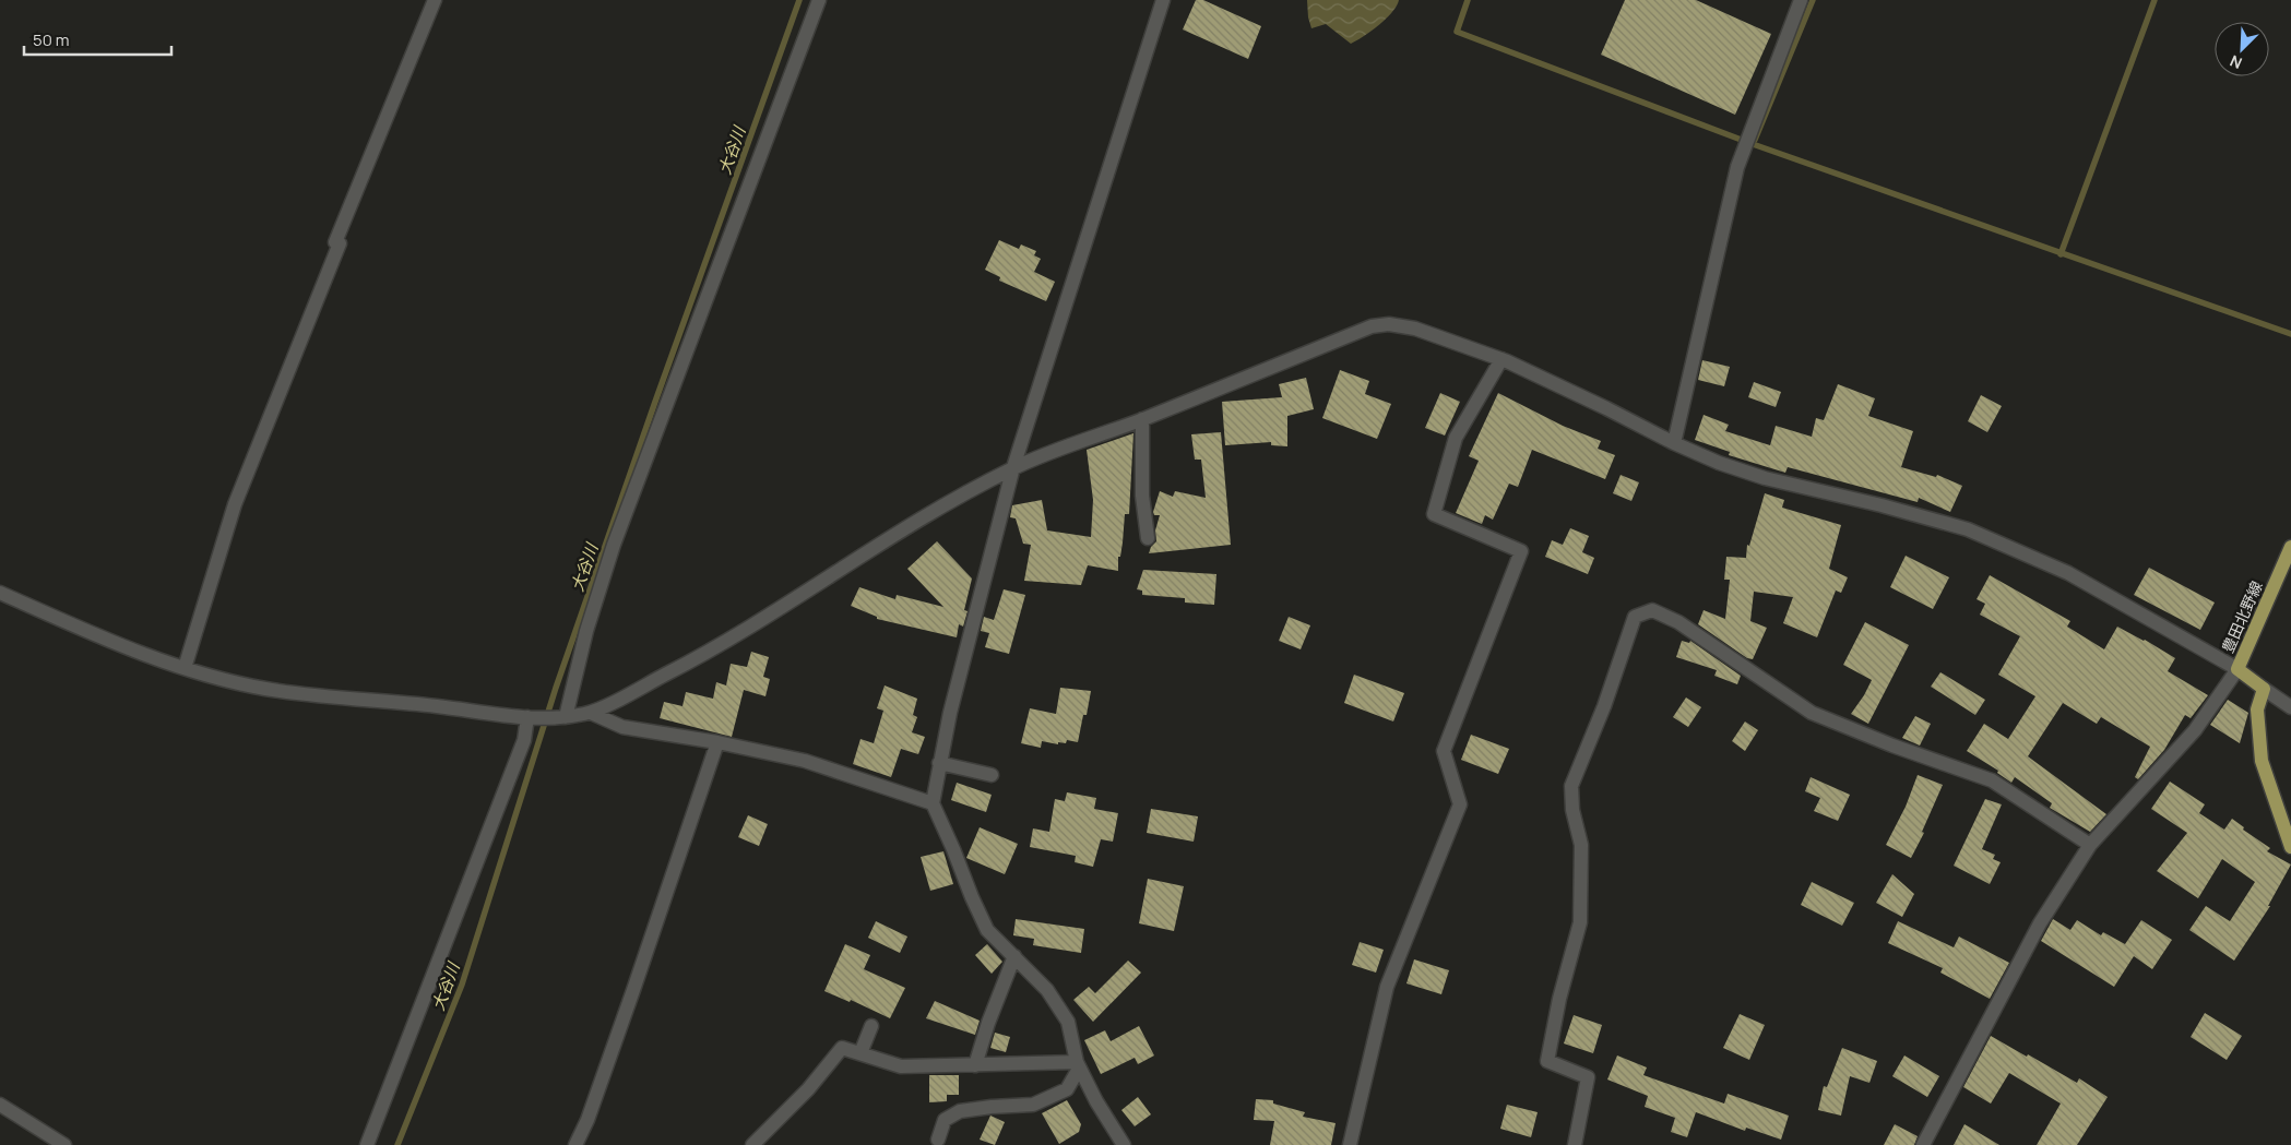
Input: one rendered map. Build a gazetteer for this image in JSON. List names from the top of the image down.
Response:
{
  "streets": {
    "main road": ["豊田北野線"]
  },
  "water": ["大谷川"],
  "scale_bar": "50 m",
  "north": "bottom left"
}
